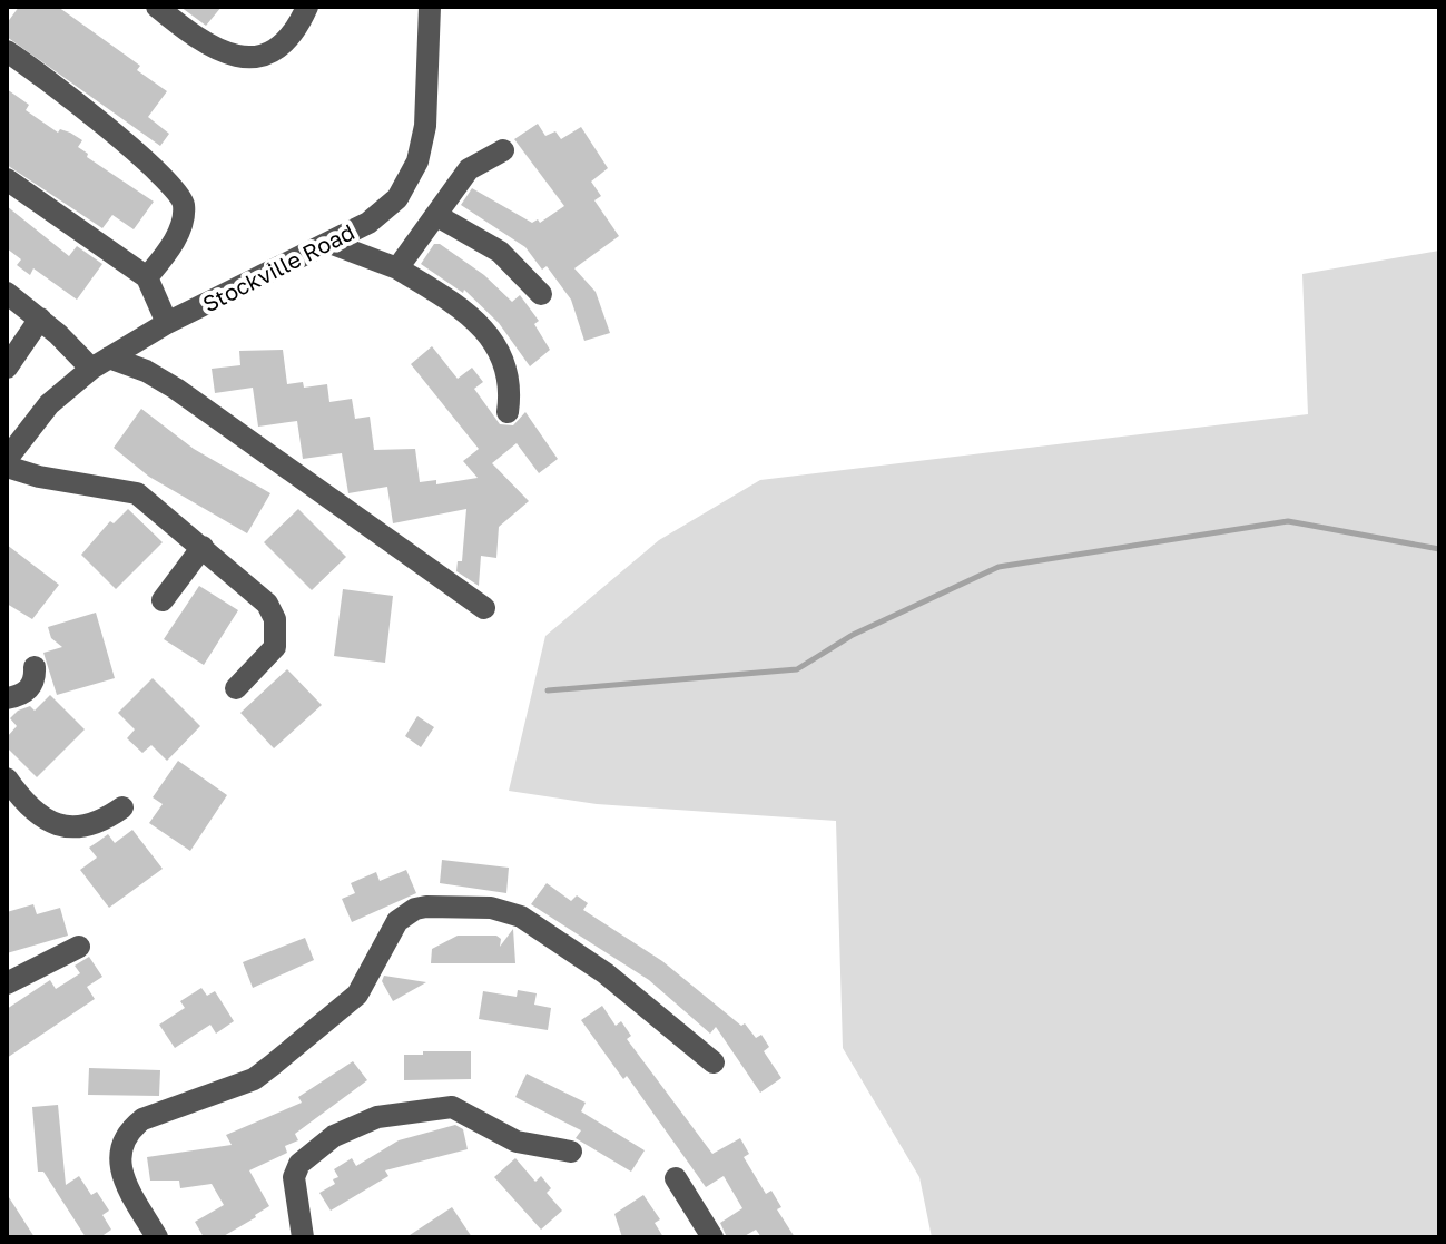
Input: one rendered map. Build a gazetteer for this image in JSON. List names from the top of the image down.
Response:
{
  "streets": {
    "street": ["Stockville Road"]
  }
}
